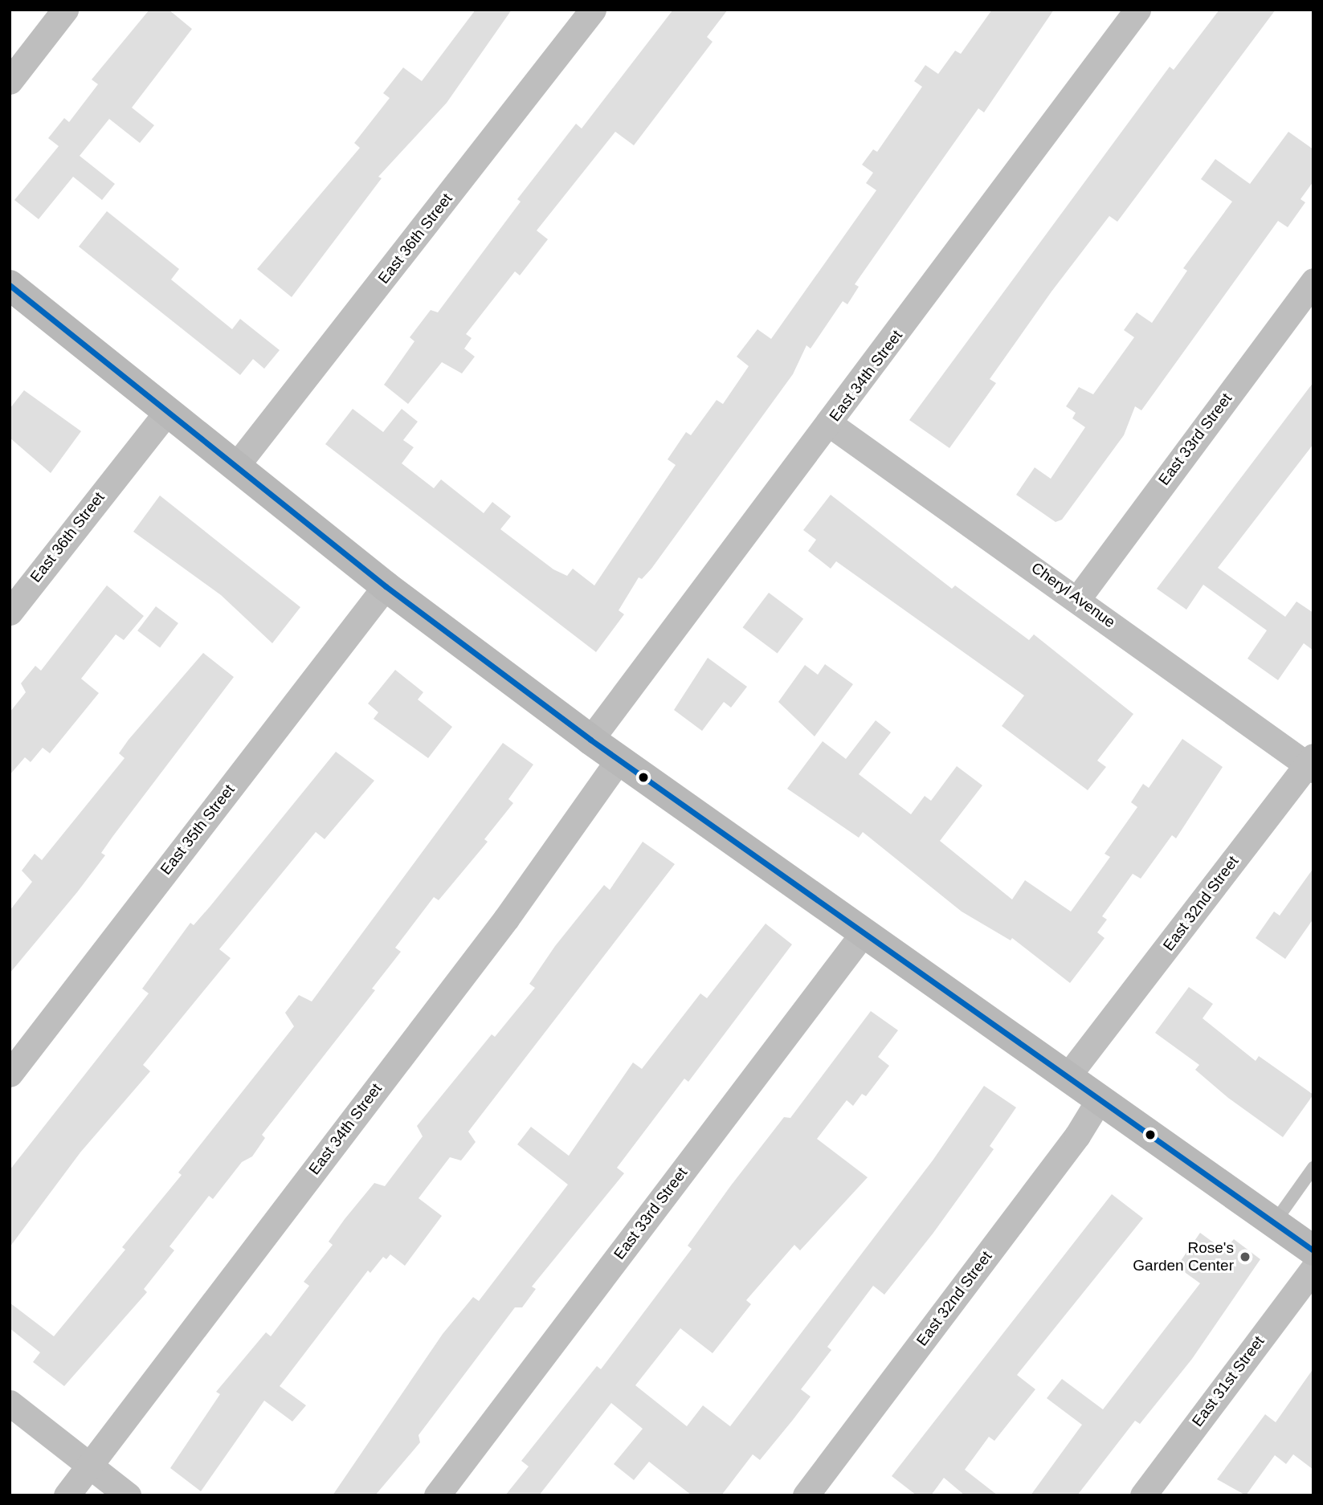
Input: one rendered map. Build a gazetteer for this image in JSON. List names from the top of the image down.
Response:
{
  "streets": {
    "street": [
      "East 36th Street",
      "East 34th Street",
      "East 33rd Street",
      "Cheryl Avenue",
      "East 35th Street",
      "East 32nd Street",
      "East 31st Street"
    ]
  },
  "crossings": [
    ["East 34th Street", "Cheryl Avenue"],
    ["East 33rd Street", "Cheryl Avenue"],
    ["Cheryl Avenue", "East 32nd Street"]
  ],
  "places": ["Rose's Garden Center"]
}
